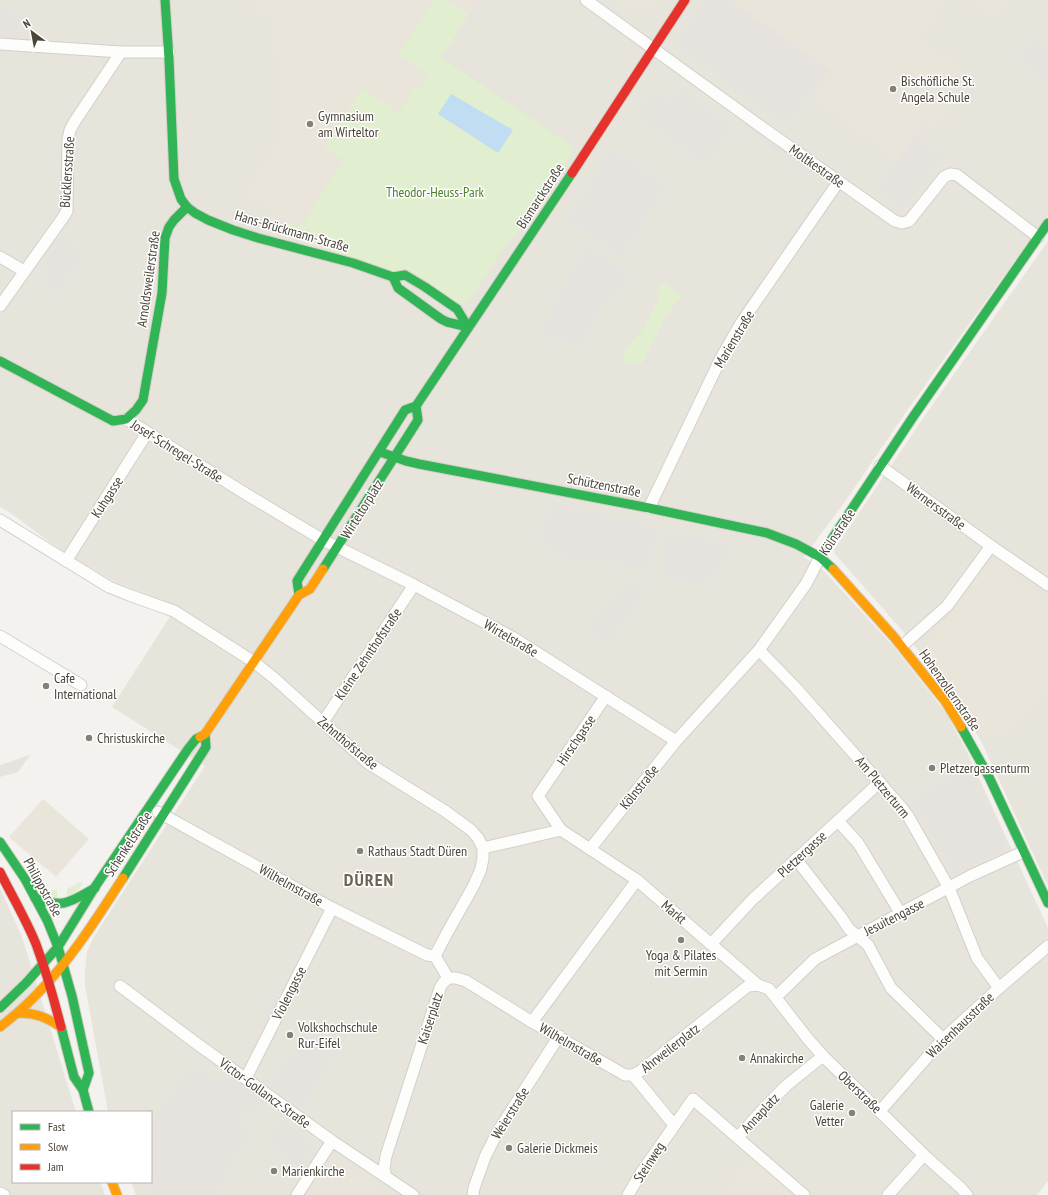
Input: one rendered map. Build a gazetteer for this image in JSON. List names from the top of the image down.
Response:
{
  "streets": {
    "main road": [
      "Bismarckstraße",
      "Hans-Brückmann-Straße",
      "Arnoldsweilerstraße",
      "Josef-Schregel-Straße",
      "Schützenstraße",
      "Wirteltorplatz",
      "Kölnstraße",
      "Hohenzollernstraße",
      "Schenkelstraße",
      "Philippstraße"
    ],
    "street": [
      "Moltkestraße",
      "Bücklersstraße",
      "Marienstraße",
      "Kuhgasse",
      "Wernersstraße",
      "Wirtelstraße",
      "Kleine Zehnthofstraße",
      "Hirschgasse",
      "Zehnthofstraße",
      "Am Pletzerturm",
      "Pletzergasse",
      "Wilhelmstraße",
      "Markt",
      "Jesuitengasse",
      "Violengasse",
      "Kaiserplatz",
      "Waisenhausstraße",
      "Ahrweilerplatz",
      "Oberstraße",
      "Victor-Gollancz-Straße",
      "Weierstraße",
      "Annaplatz",
      "Steinweg"
    ]
  },
  "crossings": [
    ["Moltkestraße", "Bismarckstraße"],
    ["Moltkestraße", "Marienstraße"],
    ["Moltkestraße", "Kölnstraße"],
    ["Bismarckstraße", "Hans-Brückmann-Straße"],
    ["Bismarckstraße", "Schützenstraße"],
    ["Bismarckstraße", "Wirteltorplatz"],
    ["Hans-Brückmann-Straße", "Arnoldsweilerstraße"],
    ["Arnoldsweilerstraße", "Josef-Schregel-Straße"],
    ["Marienstraße", "Schützenstraße"],
    ["Josef-Schregel-Straße", "Kuhgasse"],
    ["Josef-Schregel-Straße", "Wirteltorplatz"],
    ["Schützenstraße", "Wirteltorplatz"],
    ["Schützenstraße", "Kölnstraße"],
    ["Schützenstraße", "Hohenzollernstraße"],
    ["Kuhgasse", "Zehnthofstraße"],
    ["Wernersstraße", "Kölnstraße"],
    ["Wirteltorplatz", "Wirtelstraße"],
    ["Wirteltorplatz", "Schenkelstraße"],
    ["Kölnstraße", "Wirtelstraße"],
    ["Kölnstraße", "Hohenzollernstraße"],
    ["Kölnstraße", "Am Pletzerturm"],
    ["Kölnstraße", "Markt"],
    ["Wirtelstraße", "Kleine Zehnthofstraße"],
    ["Wirtelstraße", "Hirschgasse"],
    ["Wirtelstraße", "Schenkelstraße"],
    ["Kleine Zehnthofstraße", "Zehnthofstraße"],
    ["Hohenzollernstraße", "Jesuitengasse"],
    ["Hirschgasse", "Markt"],
    ["Zehnthofstraße", "Schenkelstraße"],
    ["Am Pletzerturm", "Pletzergasse"],
    ["Am Pletzerturm", "Jesuitengasse"],
    ["Am Pletzerturm", "Waisenhausstraße"],
    ["Schenkelstraße", "Wilhelmstraße"],
    ["Schenkelstraße", "Philippstraße"],
    ["Pletzergasse", "Markt"],
    ["Wilhelmstraße", "Violengasse"],
    ["Wilhelmstraße", "Kaiserplatz"],
    ["Wilhelmstraße", "Ahrweilerplatz"],
    ["Wilhelmstraße", "Weierstraße"],
    ["Markt", "Ahrweilerplatz"],
    ["Markt", "Oberstraße"],
    ["Jesuitengasse", "Oberstraße"],
    ["Violengasse", "Victor-Gollancz-Straße"],
    ["Kaiserplatz", "Victor-Gollancz-Straße"],
    ["Waisenhausstraße", "Oberstraße"],
    ["Ahrweilerplatz", "Oberstraße"],
    ["Ahrweilerplatz", "Annaplatz"],
    ["Ahrweilerplatz", "Steinweg"],
    ["Oberstraße", "Annaplatz"],
    ["Annaplatz", "Steinweg"]
  ],
  "districts": ["DÜREN"],
  "parks": ["Theodor-Heuss-Park"],
  "places": [
    "Bischöfliche St. Angela Schule",
    "Gymnasium am Wirteltor",
    "Cafe International",
    "Christuskirche",
    "Pletzergassenturm",
    "Rathaus Stadt Düren",
    "Yoga & Pilates mit Sermin",
    "Volkshochschule Rur-Eifel",
    "Annakirche",
    "Galerie Vetter",
    "Galerie Dickmeis",
    "Marienkirche"
  ],
  "legend": ["Fast", "Slow", "Jam"],
  "north": "top left"
}
